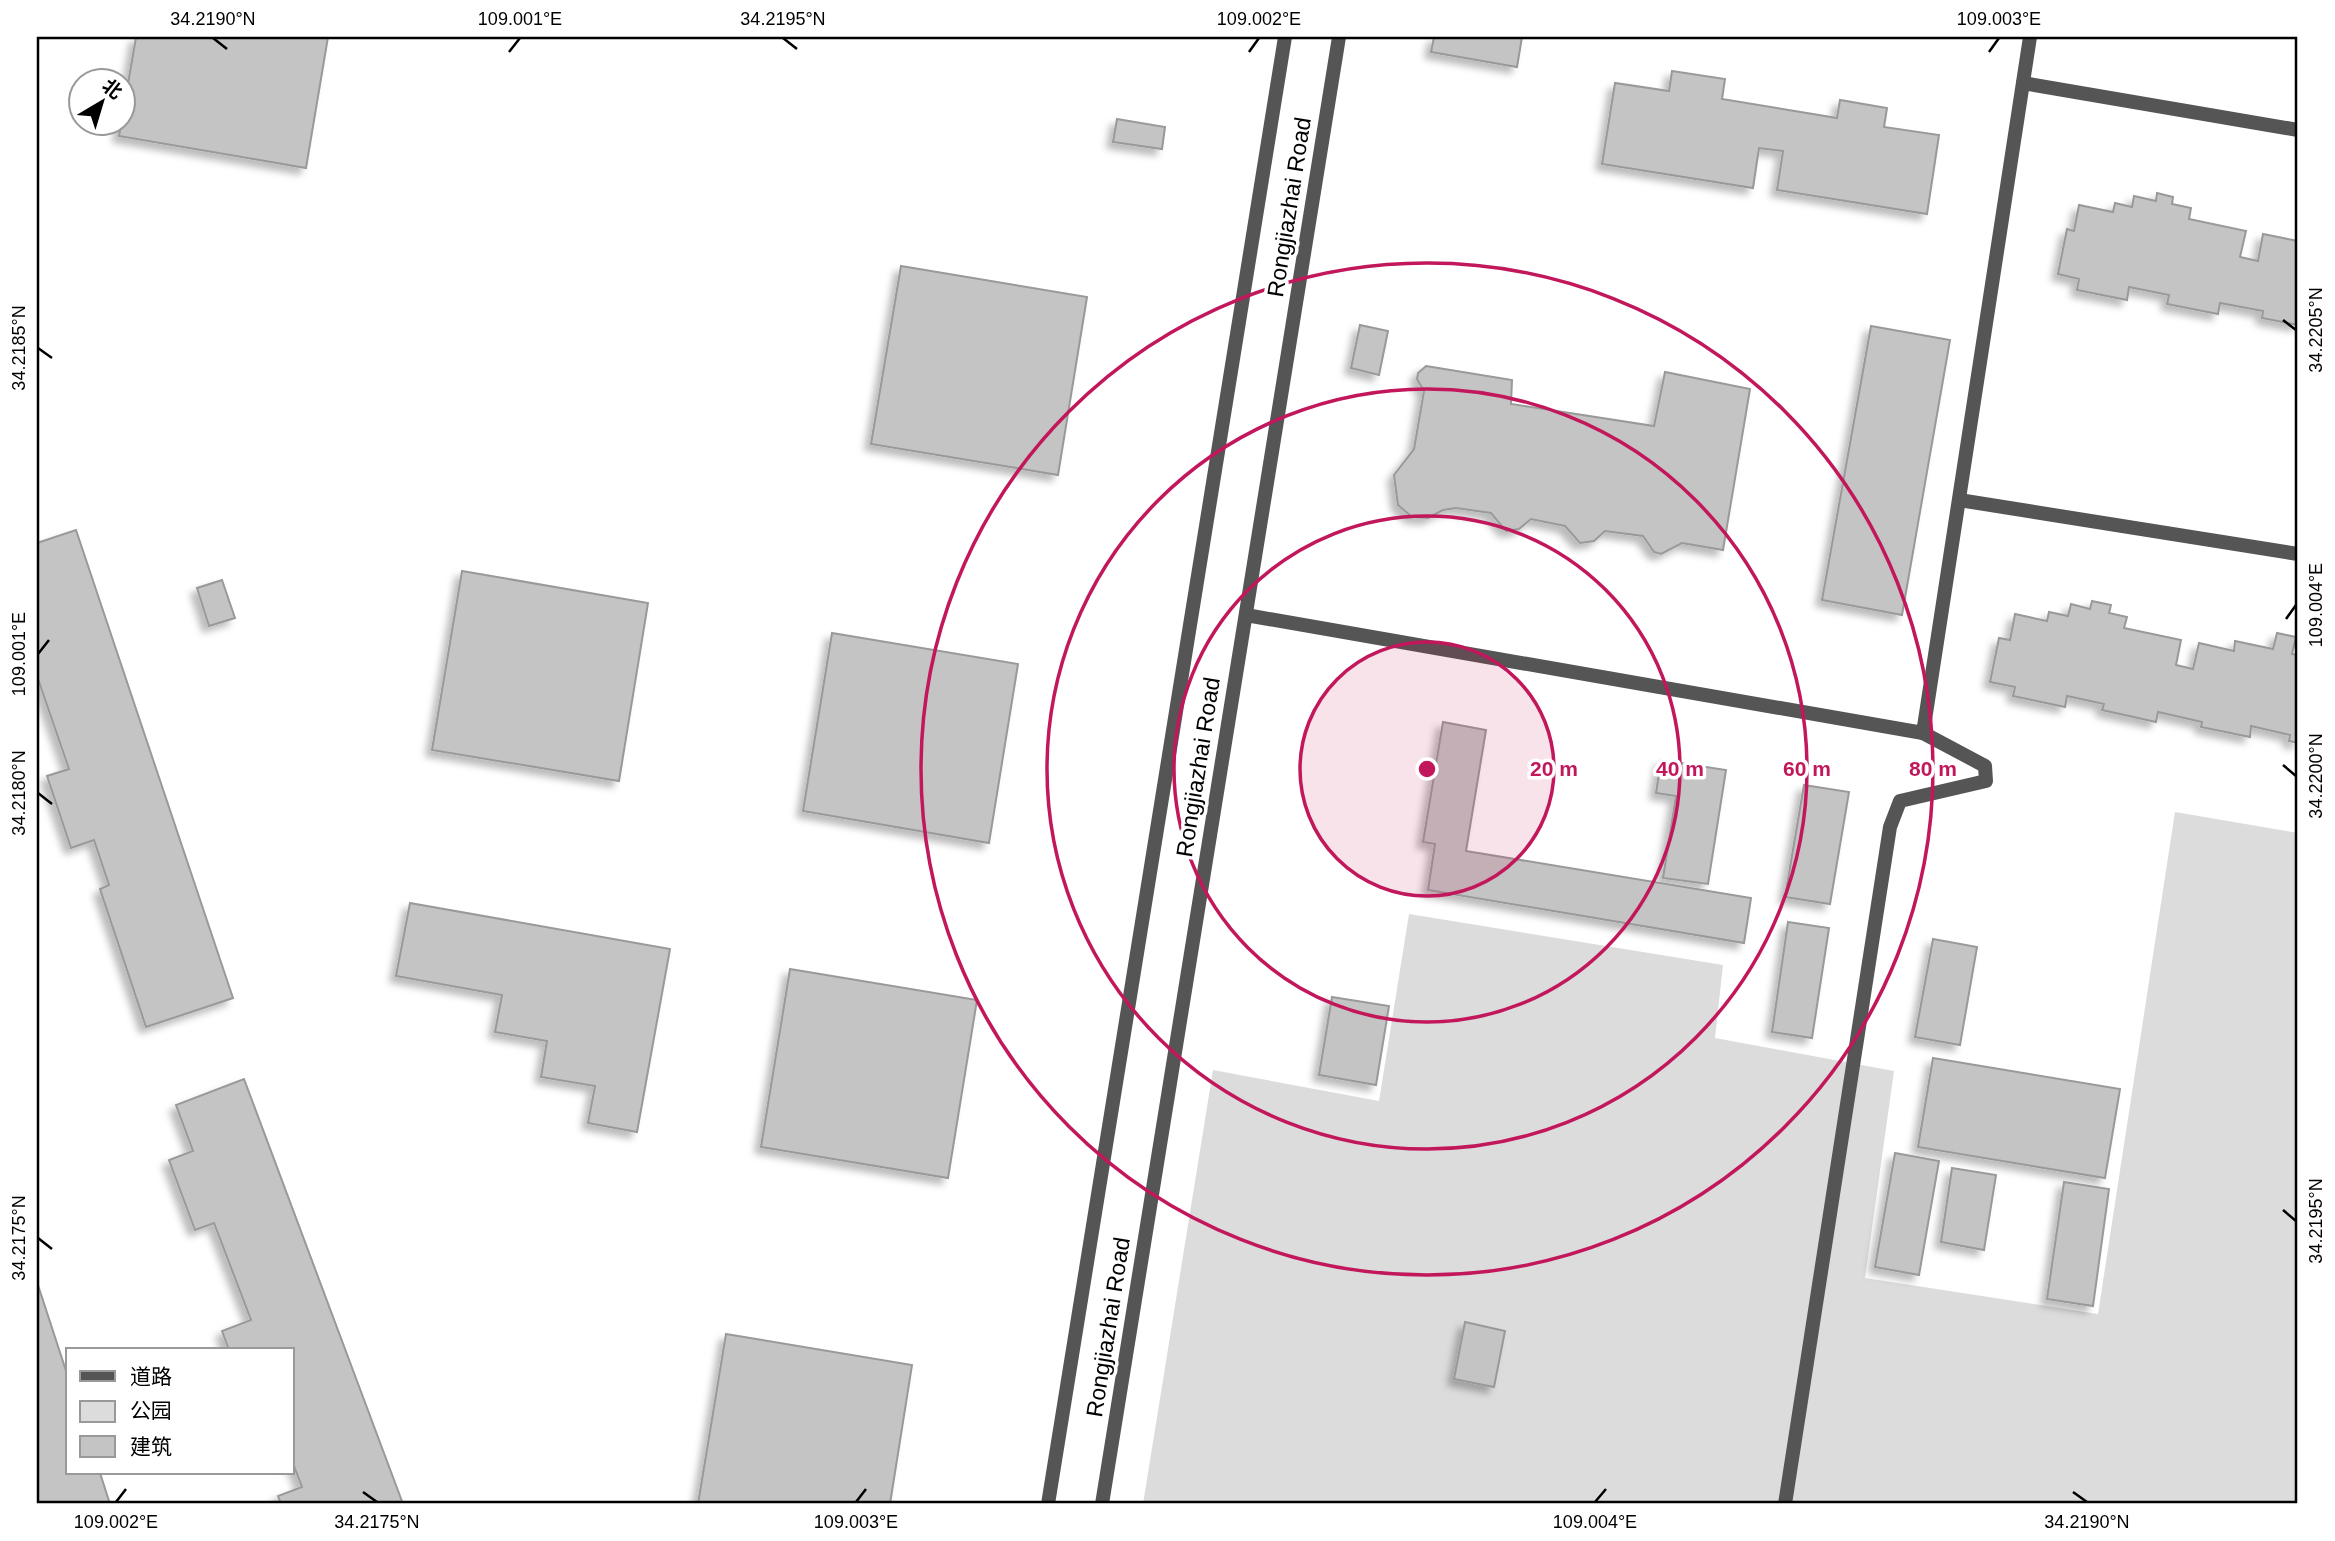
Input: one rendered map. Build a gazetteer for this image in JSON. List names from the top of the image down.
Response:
{
  "streets": {
    "street": ["Rongjiazhai Road"]
  },
  "legend": ["道路", "公园", "建筑"],
  "north": "top right",
  "coordinates": [
    "34.2190°N",
    "109.001°E",
    "34.2195°N",
    "109.002°E",
    "109.003°E",
    "34.2205°N",
    "34.2185°N",
    "109.004°E",
    "34.2200°N",
    "34.2180°N",
    "34.2175°N"
  ],
  "rings": [
    "20 m",
    "40 m",
    "60 m",
    "80 m"
  ]
}
